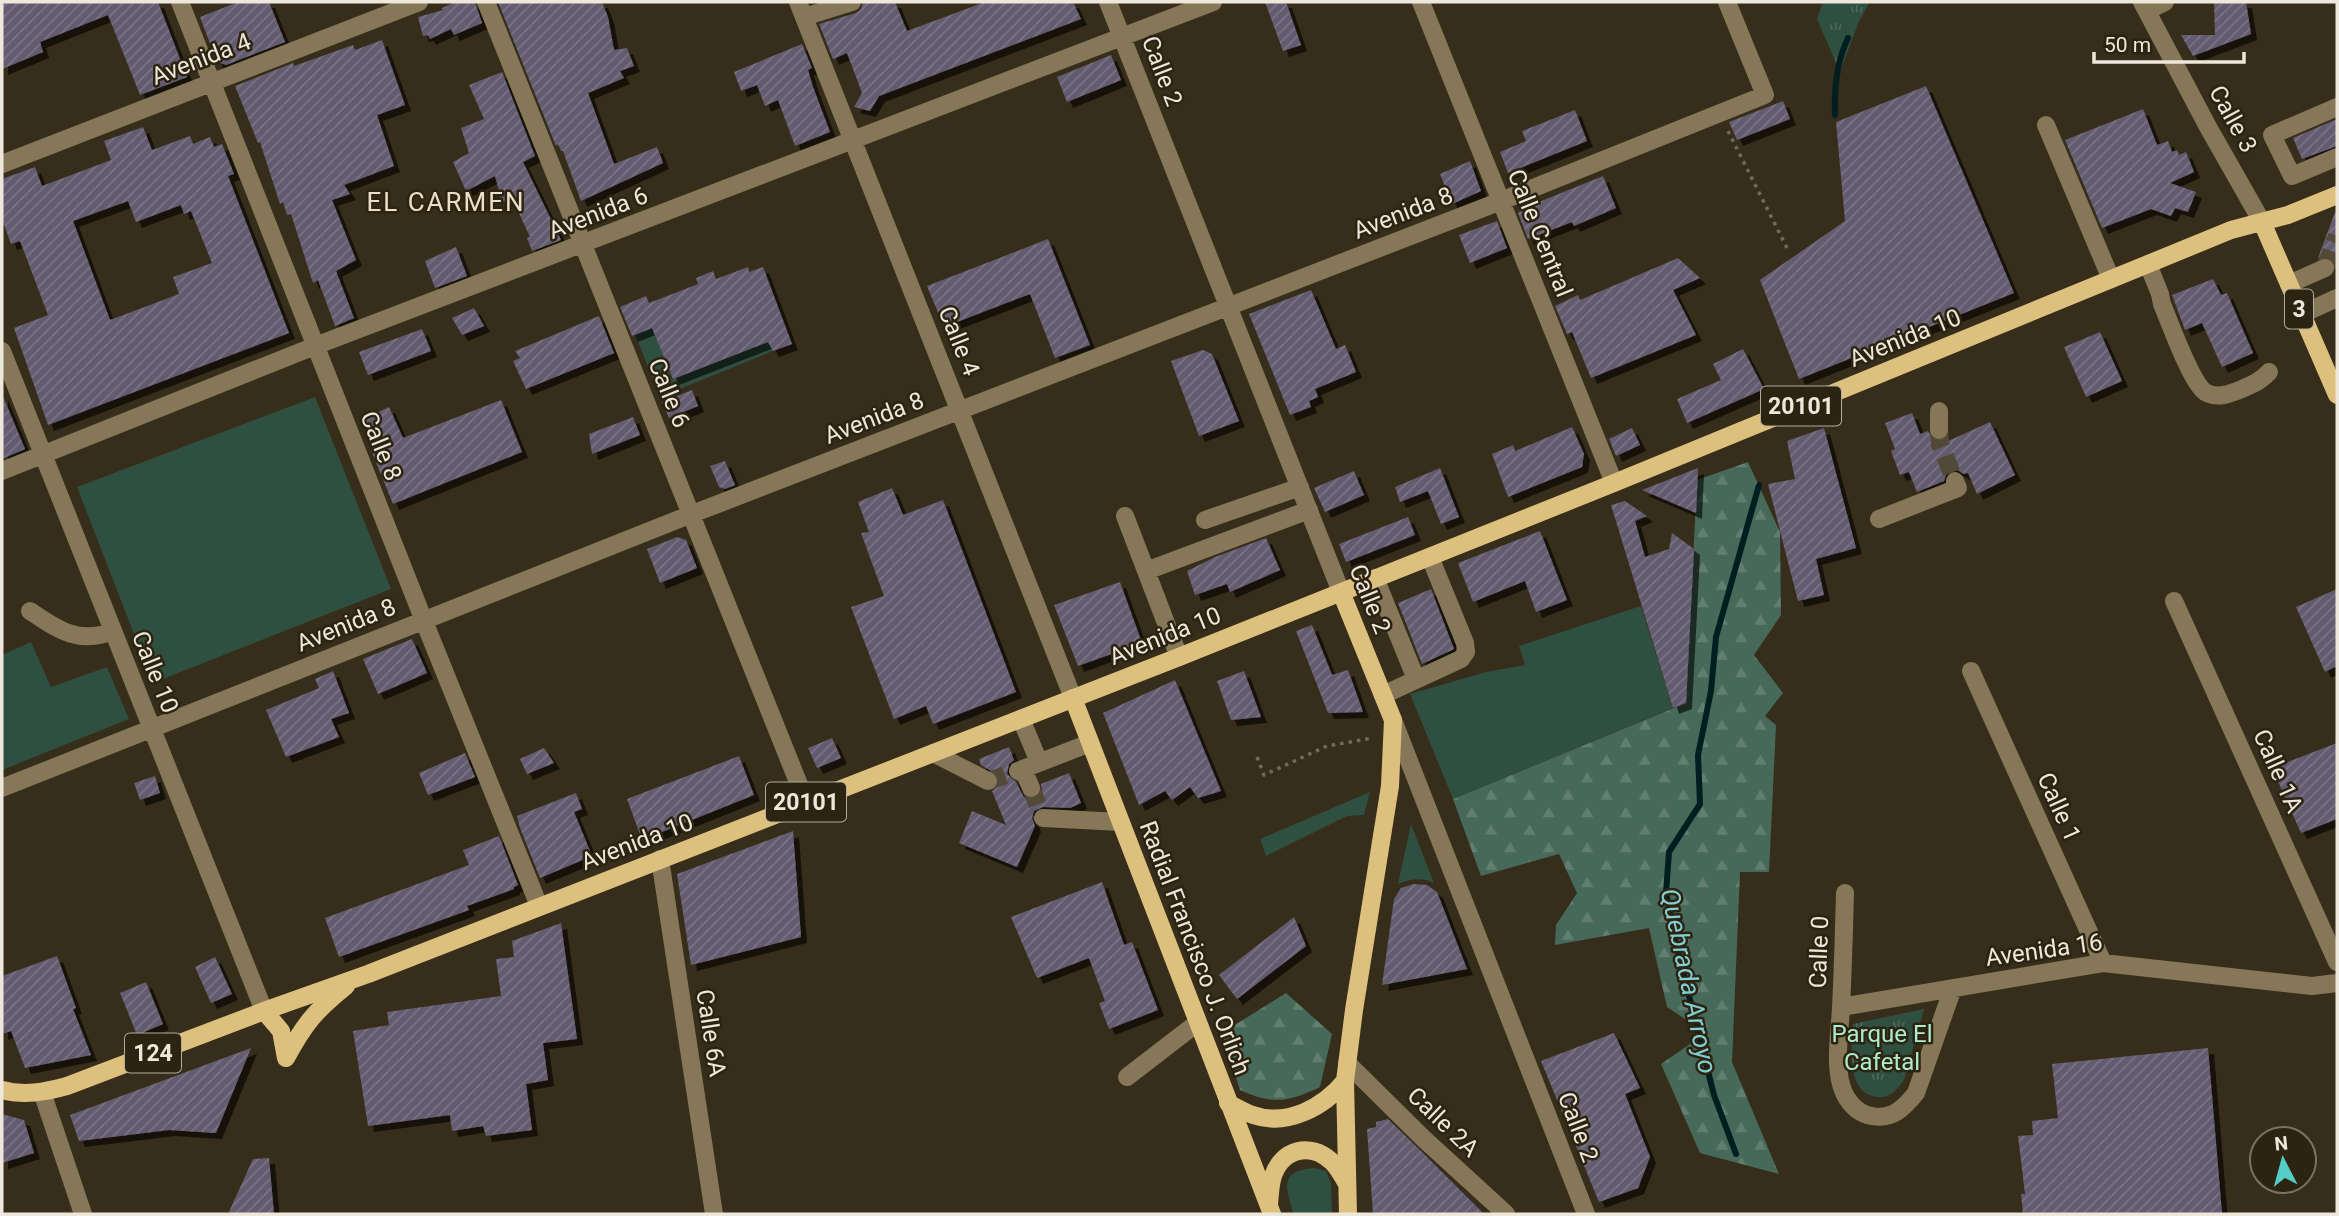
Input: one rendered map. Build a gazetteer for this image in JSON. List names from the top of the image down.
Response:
{
  "streets": {
    "main road": [
      "Calle 2",
      "3",
      "Avenida 10",
      "20101",
      "Radial Francisco J. Orlich",
      "124"
    ],
    "street": [
      "Avenida 4",
      "Calle 3",
      "Avenida 6",
      "Avenida 8",
      "Calle Central",
      "Calle 4",
      "Calle 6",
      "Calle 8",
      "Calle 10",
      "Calle 1A",
      "Calle 1",
      "Avenida 16",
      "Calle 0",
      "Calle 6A",
      "Calle 2A"
    ]
  },
  "crossings": [
    ["Avenida 4", "Calle 8"],
    ["Calle 2", "Avenida 6"],
    ["Calle 2", "Avenida 8"],
    ["Calle 2", "Avenida 10"],
    ["Calle 3", "3"],
    ["Calle 3", "Avenida 10"],
    ["Avenida 6", "Calle 4"],
    ["Avenida 6", "Calle 6"],
    ["Avenida 6", "Calle 8"],
    ["Avenida 6", "Calle 10"],
    ["Avenida 8", "Calle Central"],
    ["Avenida 8", "Calle 4"],
    ["Avenida 8", "Calle 6"],
    ["Avenida 8", "Calle 8"],
    ["Avenida 8", "Calle 10"],
    ["Calle Central", "Avenida 10"],
    ["3", "Avenida 10"],
    ["Avenida 10", "Calle 4"],
    ["Avenida 10", "Calle 6"],
    ["Avenida 10", "Calle 8"],
    ["Avenida 10", "Calle 10"],
    ["Avenida 10", "Radial Francisco J. Orlich"],
    ["Avenida 10", "Calle 6A"],
    ["Calle 4", "Radial Francisco J. Orlich"],
    ["Calle 1", "Avenida 16"],
    ["Avenida 16", "Calle 0"]
  ],
  "districts": ["EL CARMEN"],
  "water": ["Quebrada Arroyo"],
  "parks": ["Parque El Cafetal"],
  "scale_bar": "50 m",
  "north": "top"
}
